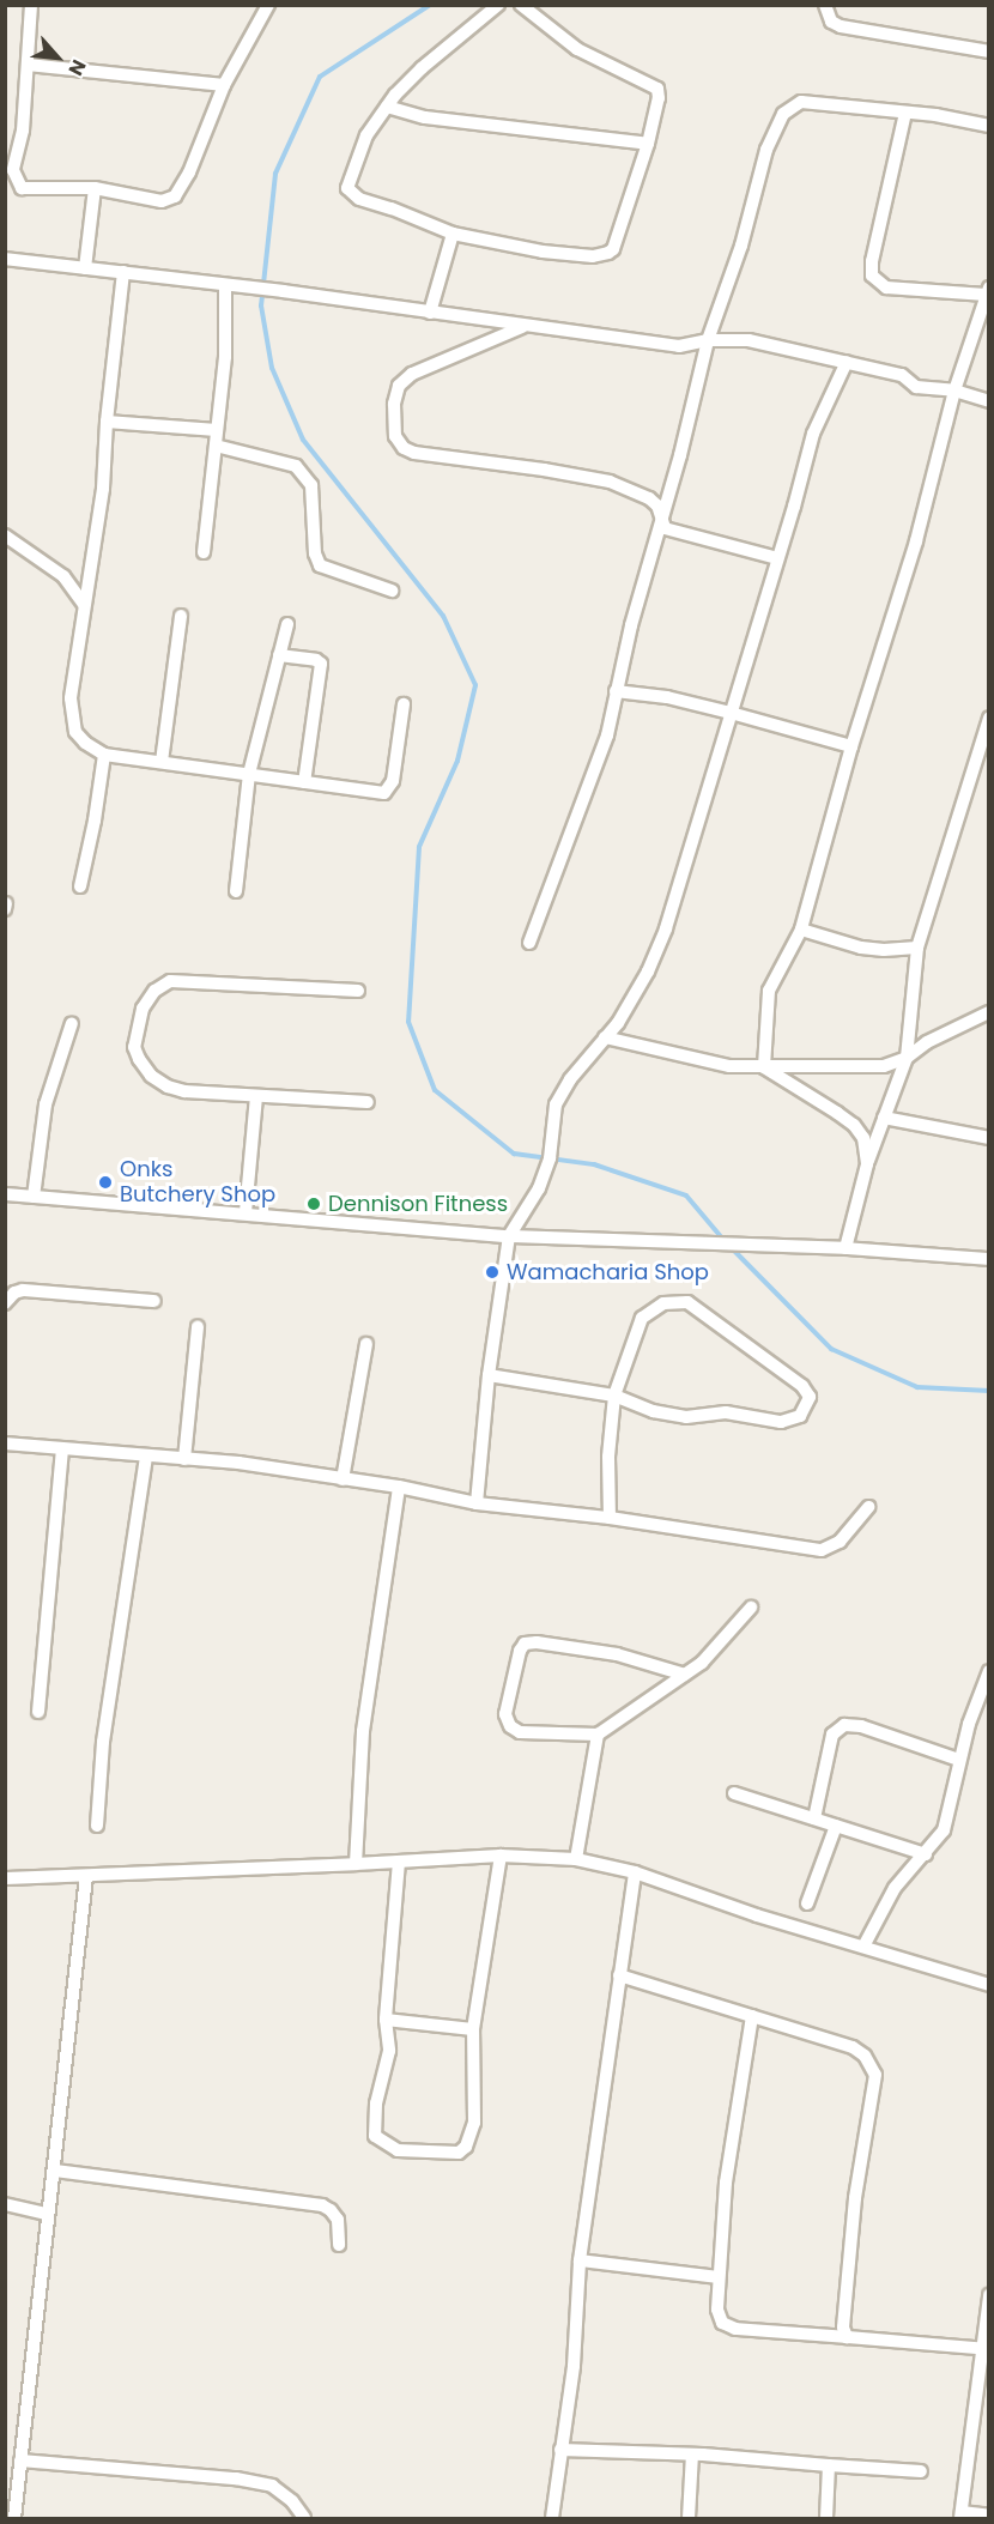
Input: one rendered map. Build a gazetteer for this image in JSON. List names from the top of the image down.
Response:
{
  "places": ["Onks Butchery Shop", "Dennison Fitness", "Wamacharia Shop"],
  "north": "bottom right"
}
